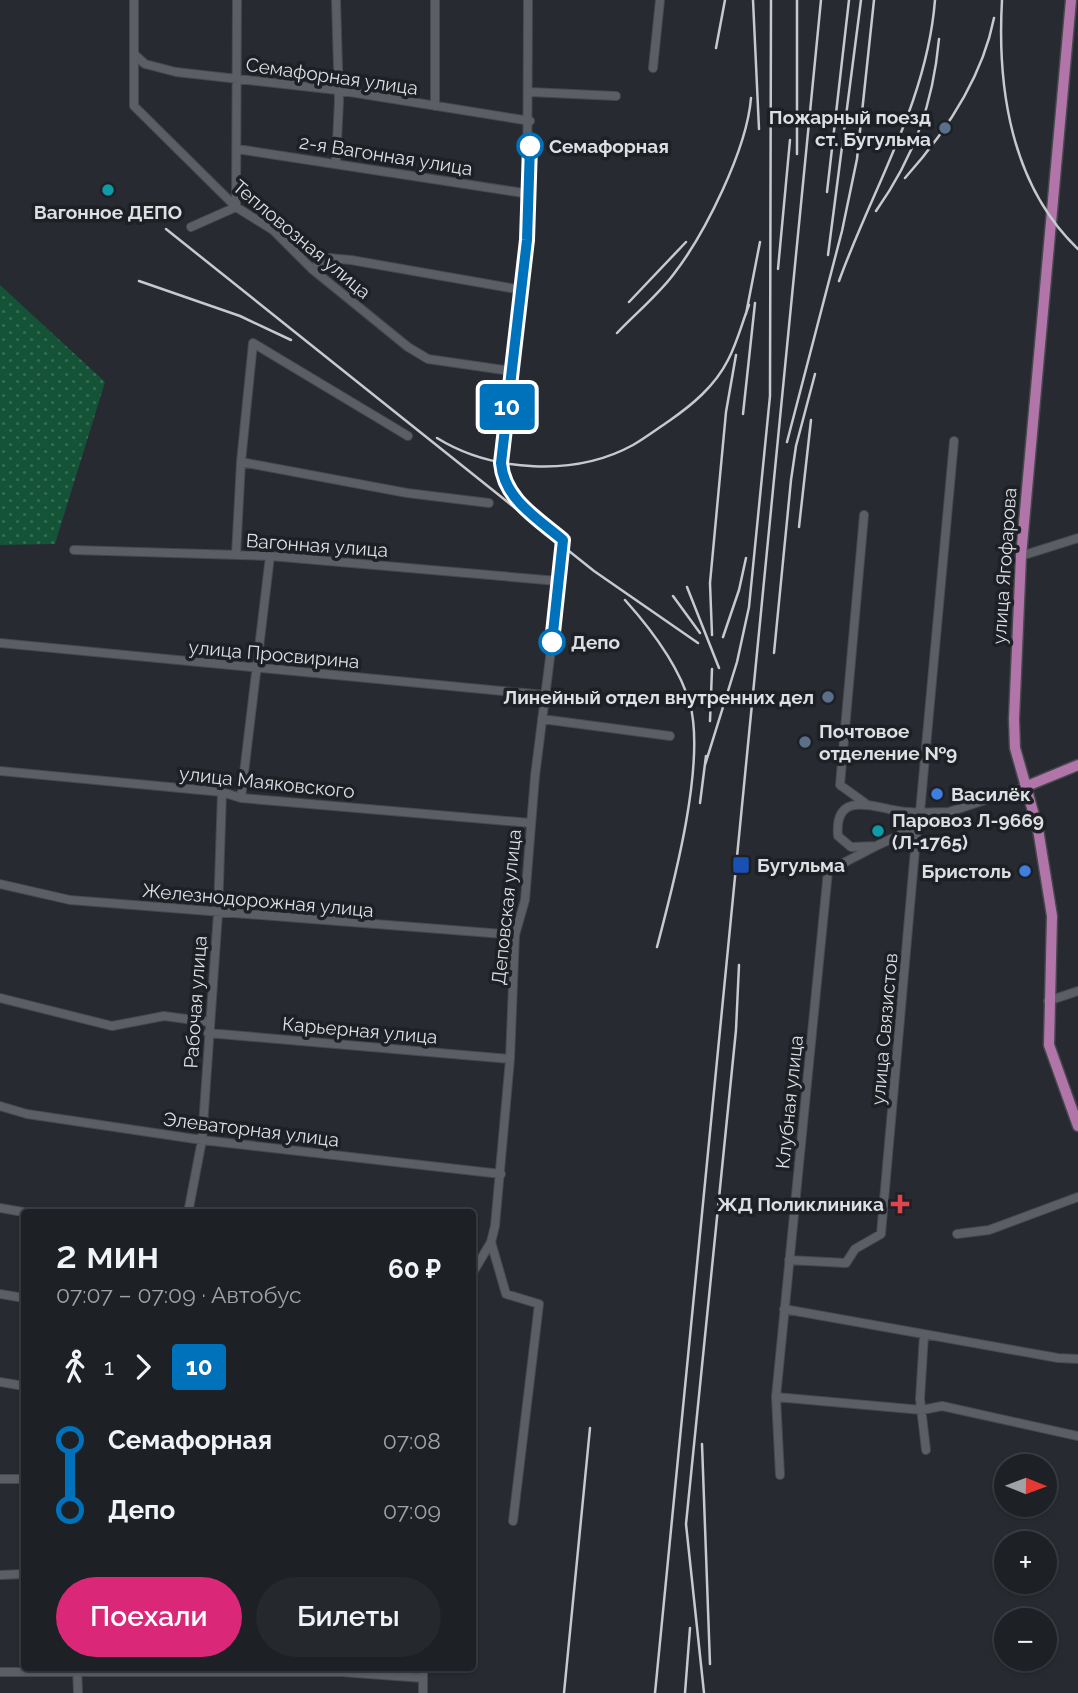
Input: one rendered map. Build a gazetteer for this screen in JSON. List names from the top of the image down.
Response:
{
  "streets": {
    "main road": ["улица Ягофарова"],
    "street": [
      "Семафорная улица",
      "2-я Вагонная улица",
      "Тепловозная улица",
      "Вагонная улица",
      "улица Просвирина",
      "улица Маяковского",
      "Железнодорожная улица",
      "Деповская улица",
      "Рабочая улица",
      "улица Связистов",
      "Карьерная улица",
      "Клубная улица",
      "Элеваторная улица"
    ]
  },
  "crossings": [
    ["Семафорная улица", "Тепловозная улица"],
    ["Тепловозная улица", "Деповская улица"],
    ["Вагонная улица", "Деповская улица"],
    ["улица Просвирина", "Деповская улица"],
    ["улица Маяковского", "Деповская улица"],
    ["улица Маяковского", "Рабочая улица"],
    ["Железнодорожная улица", "Деповская улица"],
    ["Железнодорожная улица", "Рабочая улица"],
    ["Деповская улица", "Карьерная улица"],
    ["Деповская улица", "Элеваторная улица"],
    ["Рабочая улица", "Карьерная улица"],
    ["Рабочая улица", "Элеваторная улица"],
    ["улица Связистов", "Клубная улица"]
  ],
  "places": {
    "other": [
      "Пожарный поезд ст. Бугульма",
      "Семафорная",
      "Вагонное ДЕПО",
      "Депо",
      "Линейный отдел внутренних дел",
      "Почтовое отделение №9",
      "Василёк",
      "Паровоз Л-9669 (Л-1765)",
      "Бристоль"
    ],
    "transit": ["Бугульма"],
    "health": ["ЖД Поликлиника"]
  },
  "lines": ["bus line 10"],
  "north": "right",
  "page": {
    "on_map": "10",
    "heading": ["2 мин", "07:07 – 07:09 · Автобус", "60 ₽"],
    "legs": ["1", "10"],
    "list": [
      {
        "name": "Семафорная",
        "value": "07:08"
      },
      {
        "name": "Депо",
        "value": "07:09"
      }
    ],
    "map_buttons": ["+", "−"],
    "buttons": ["Поехали", "Билеты"]
  }
}
